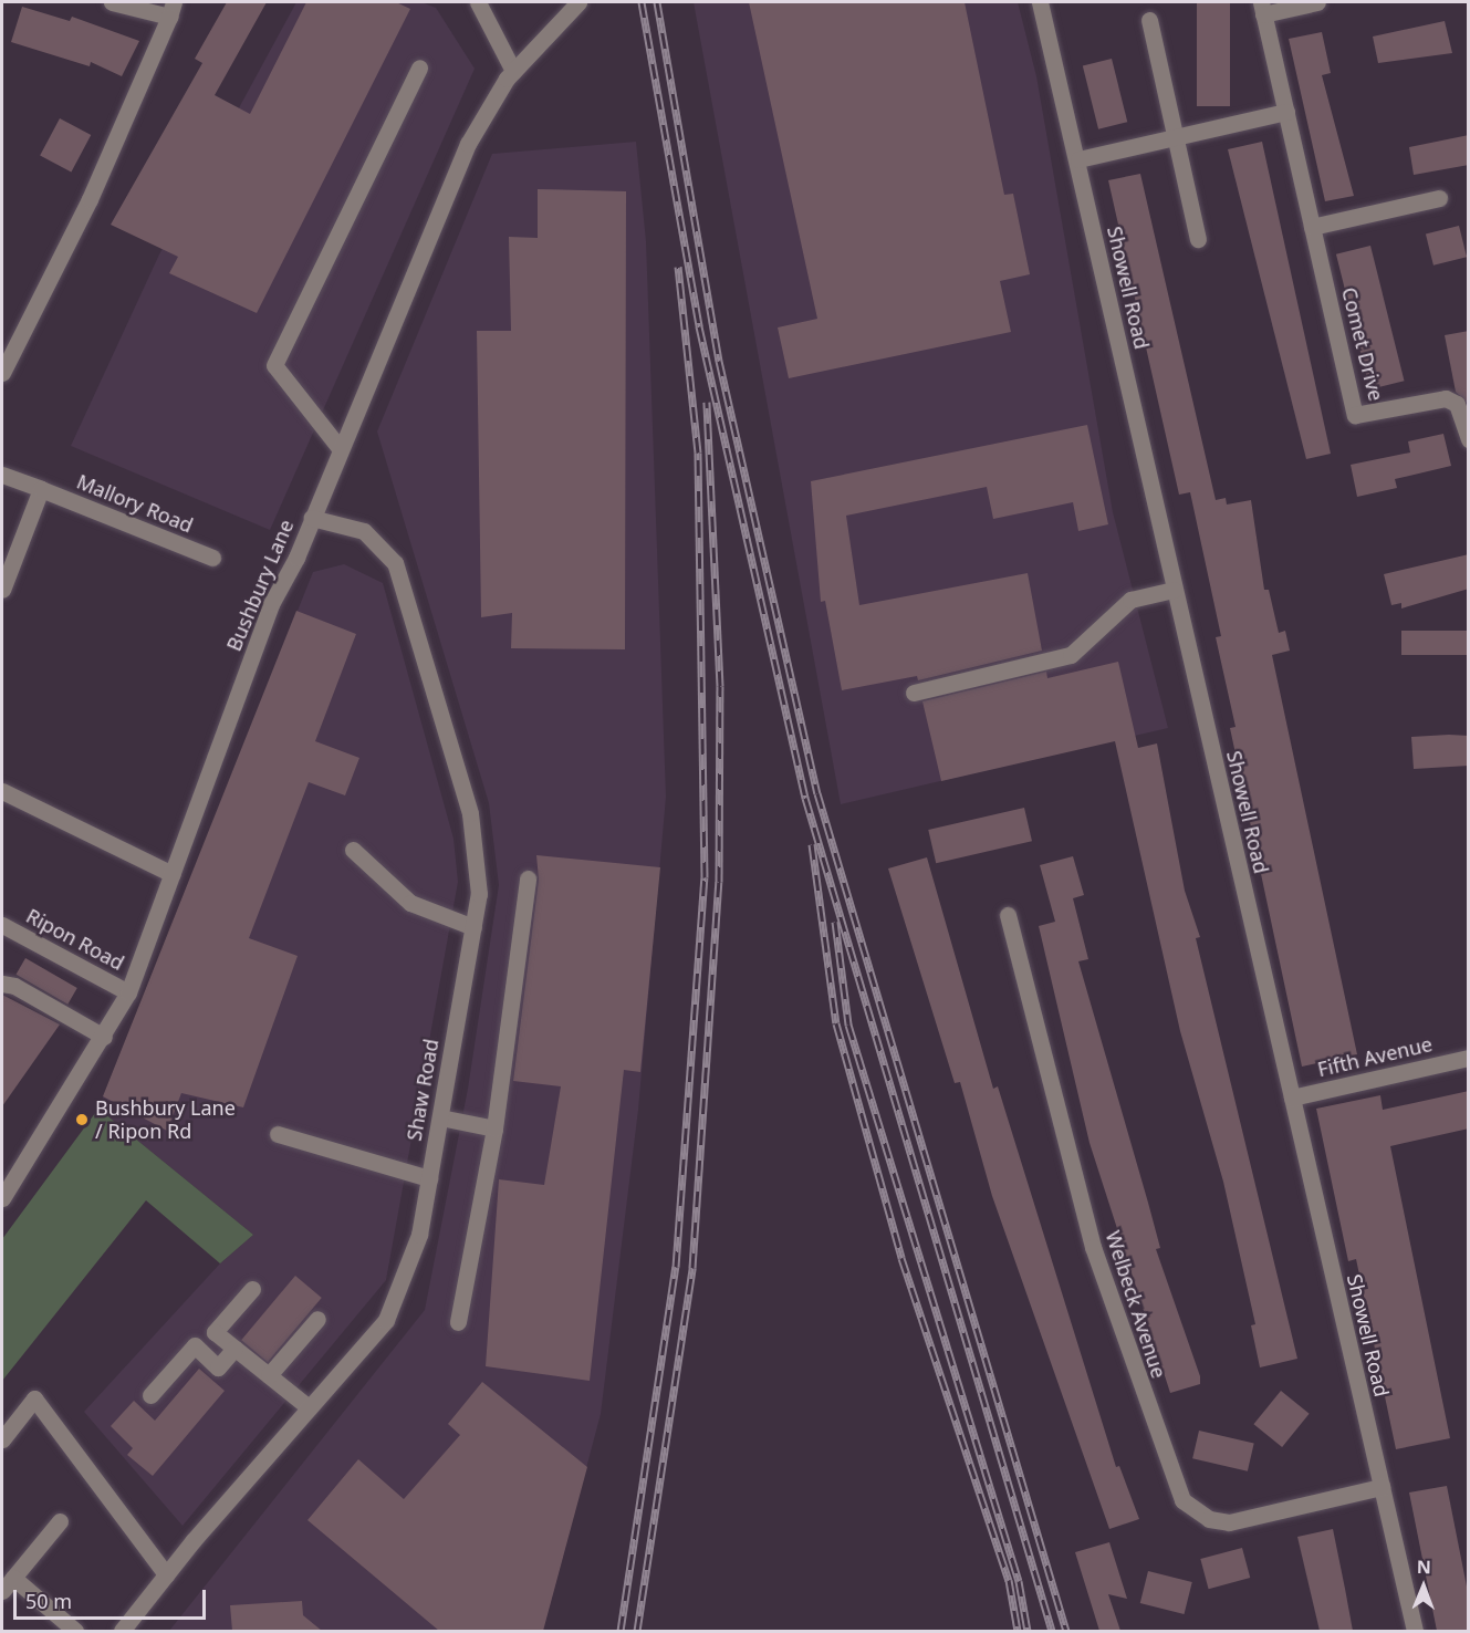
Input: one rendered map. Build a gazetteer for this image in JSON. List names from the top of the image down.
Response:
{
  "streets": {
    "street": [
      "Showell Road",
      "Comet Drive",
      "Mallory Road",
      "Bushbury Lane",
      "Ripon Road",
      "Fifth Avenue",
      "Shaw Road",
      "Welbeck Avenue"
    ]
  },
  "crossings": [
    ["Showell Road", "Fifth Avenue"],
    ["Showell Road", "Welbeck Avenue"],
    ["Bushbury Lane", "Ripon Road"],
    ["Bushbury Lane", "Shaw Road"]
  ],
  "places": ["Bushbury Lane / Ripon Rd"],
  "scale_bar": "50 m",
  "north": "top"
}
